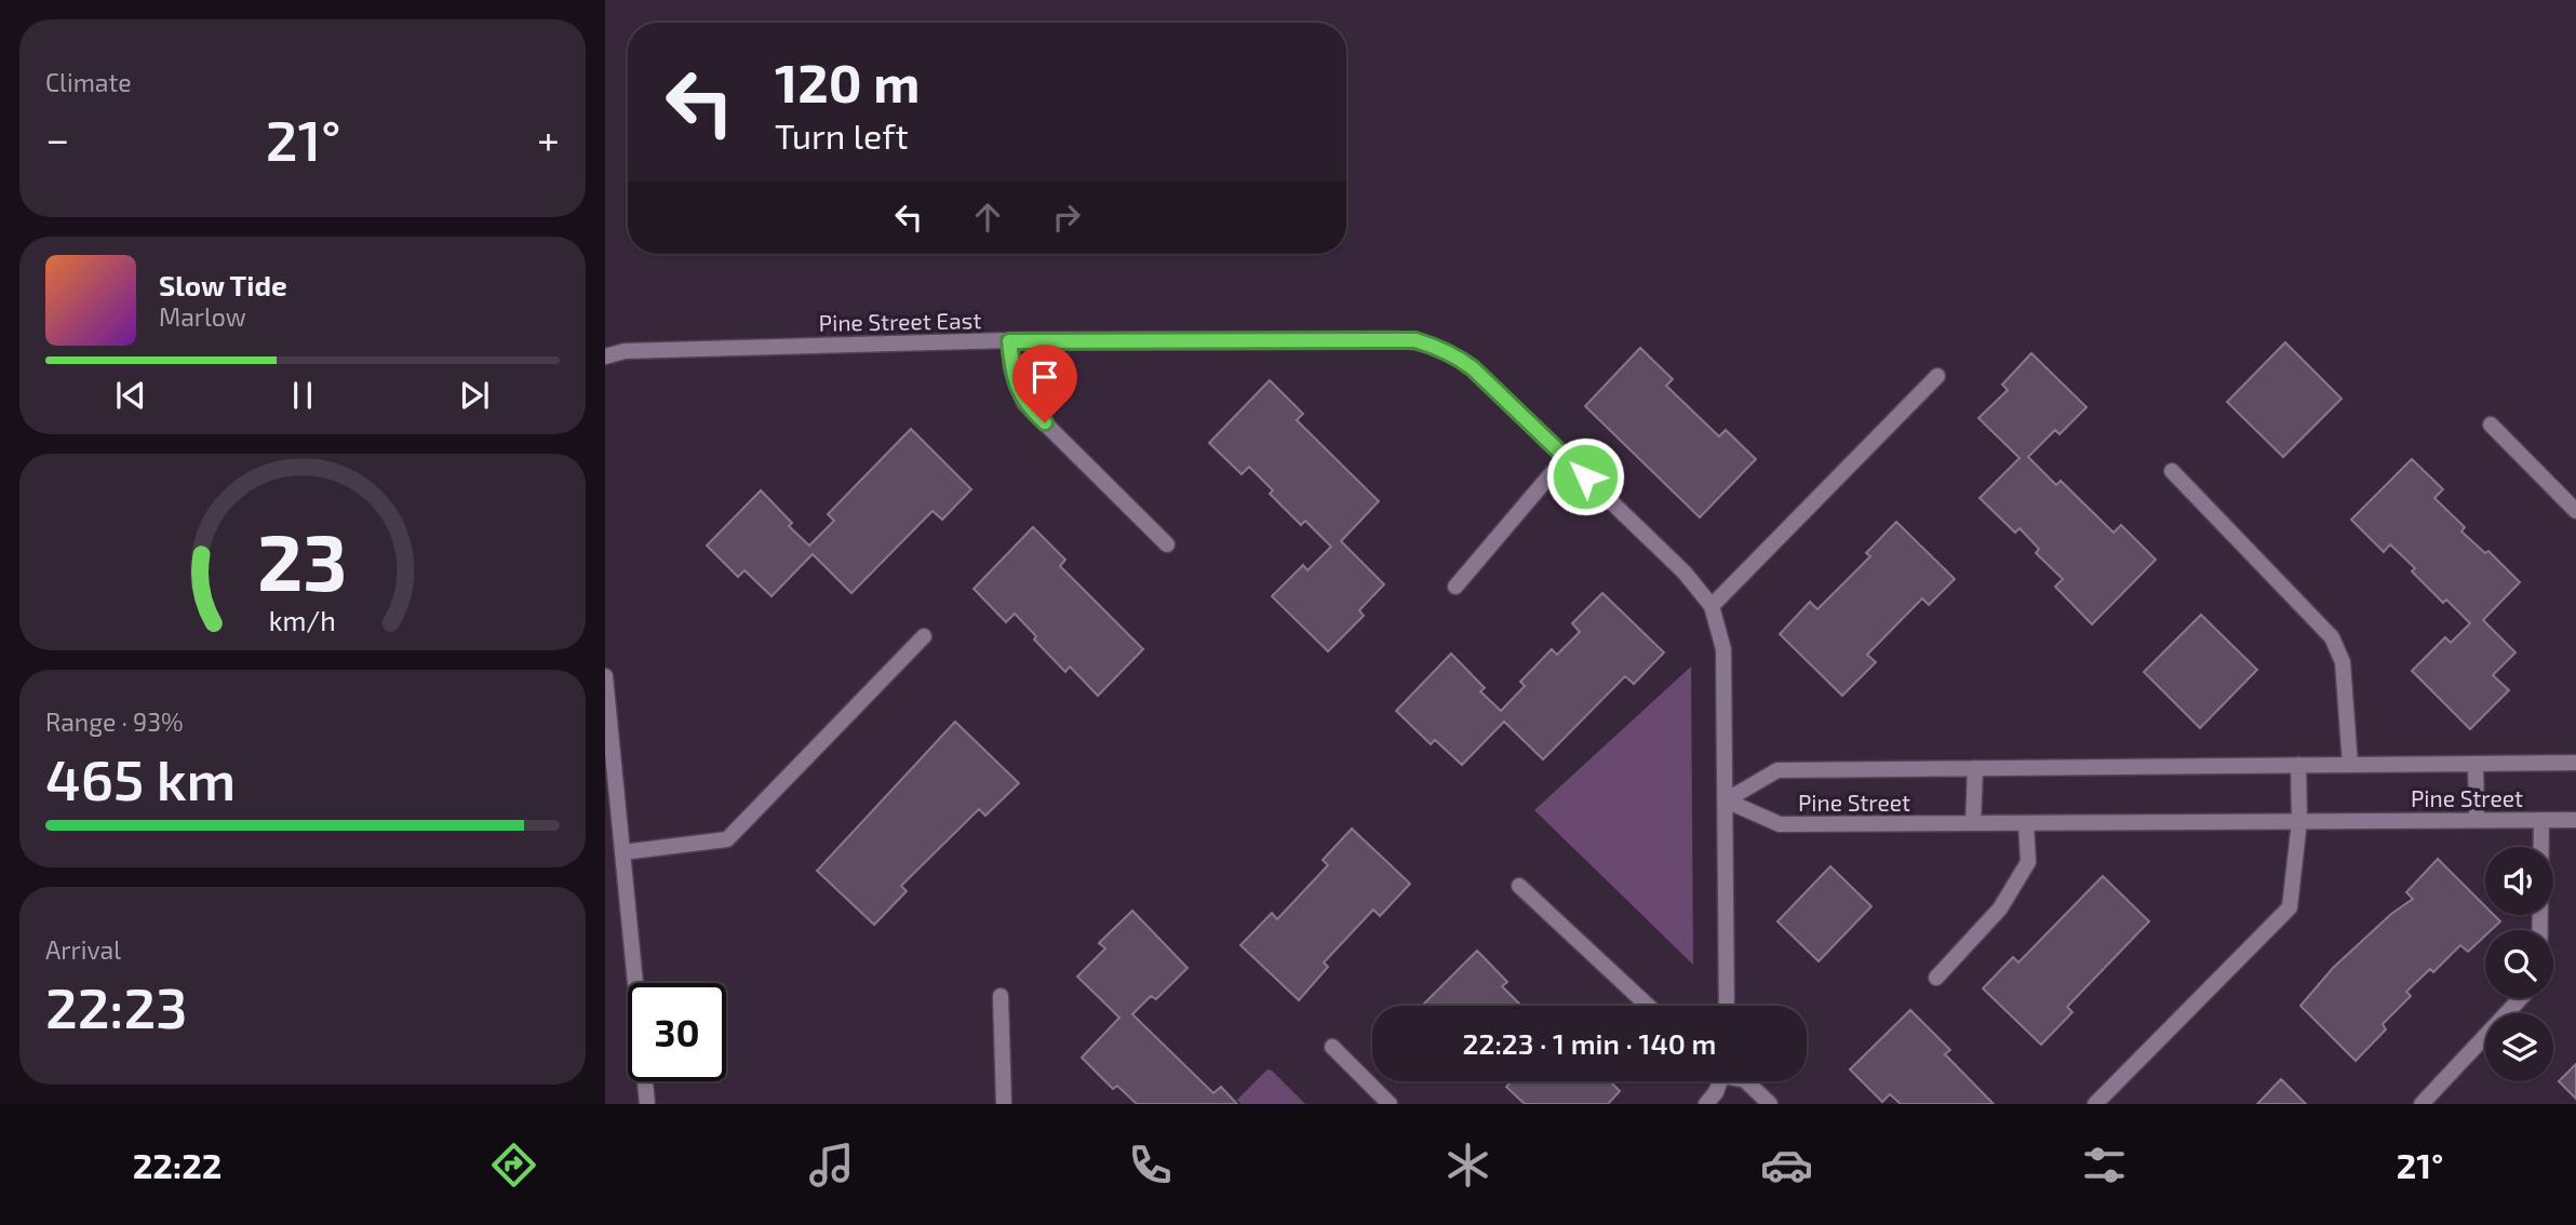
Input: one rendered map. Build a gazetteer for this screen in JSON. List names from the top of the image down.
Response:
{
  "streets": {
    "street": ["Pine Street East", "Pine Street"]
  },
  "crossings": [
    ["Pine Street East", "Pine Street"]
  ],
  "page": {
    "tile": [
      "Climate",
      ["Range · 93%", "465 km"],
      ["Arrival", "22:23"]
    ],
    "turn": ["120 m", "Turn left"],
    "heat": ["−", "21°", "+"],
    "song": ["Slow Tide", "Marlow"],
    "limit": "30",
    "trip": "22:23 · 1 min · 140 m",
    "tabs": ["22:22", "21°"],
    "gauge": ["23", "km/h"]
  }
}
